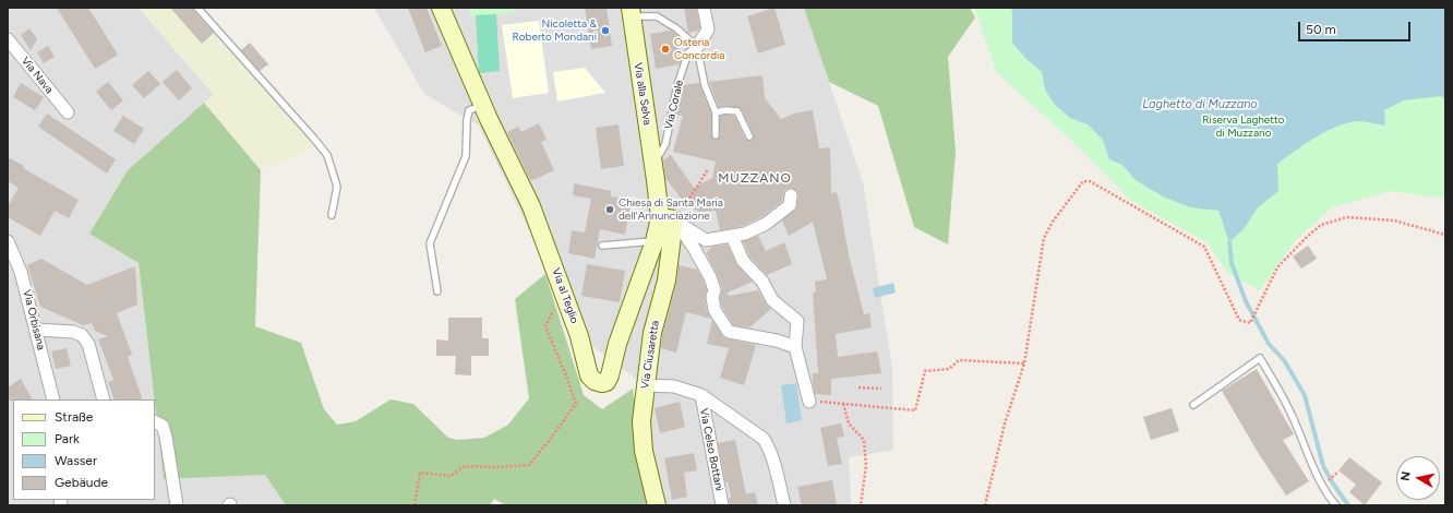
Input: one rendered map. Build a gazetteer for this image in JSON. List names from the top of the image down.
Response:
{
  "streets": {
    "street": [
      "Via Nava",
      "Via alla Selva",
      "Via al Teglio",
      "Via Orbisana",
      "Via Ciusaretta",
      "Via Celso Bottani"
    ],
    "lane": ["Via Corale"]
  },
  "crossings": [
    ["Via alla Selva", "Via Corale"],
    ["Via alla Selva", "Via al Teglio"],
    ["Via Corale", "Via al Teglio"],
    ["Via al Teglio", "Via Ciusaretta"],
    ["Via Ciusaretta", "Via Celso Bottani"]
  ],
  "districts": ["MUZZANO"],
  "water": ["Laghetto di Muzzano"],
  "parks": ["Riserva Laghetto di Muzzano"],
  "places": ["Nicoletta & Roberto Mondani", "Osteria Concordia", "Chiesa di Santa Maria dell'Annunciazione"],
  "legend": [
    "Straße",
    "Park",
    "Wasser",
    "Gebäude"
  ],
  "scale_bar": "50 m",
  "north": "left"
}
